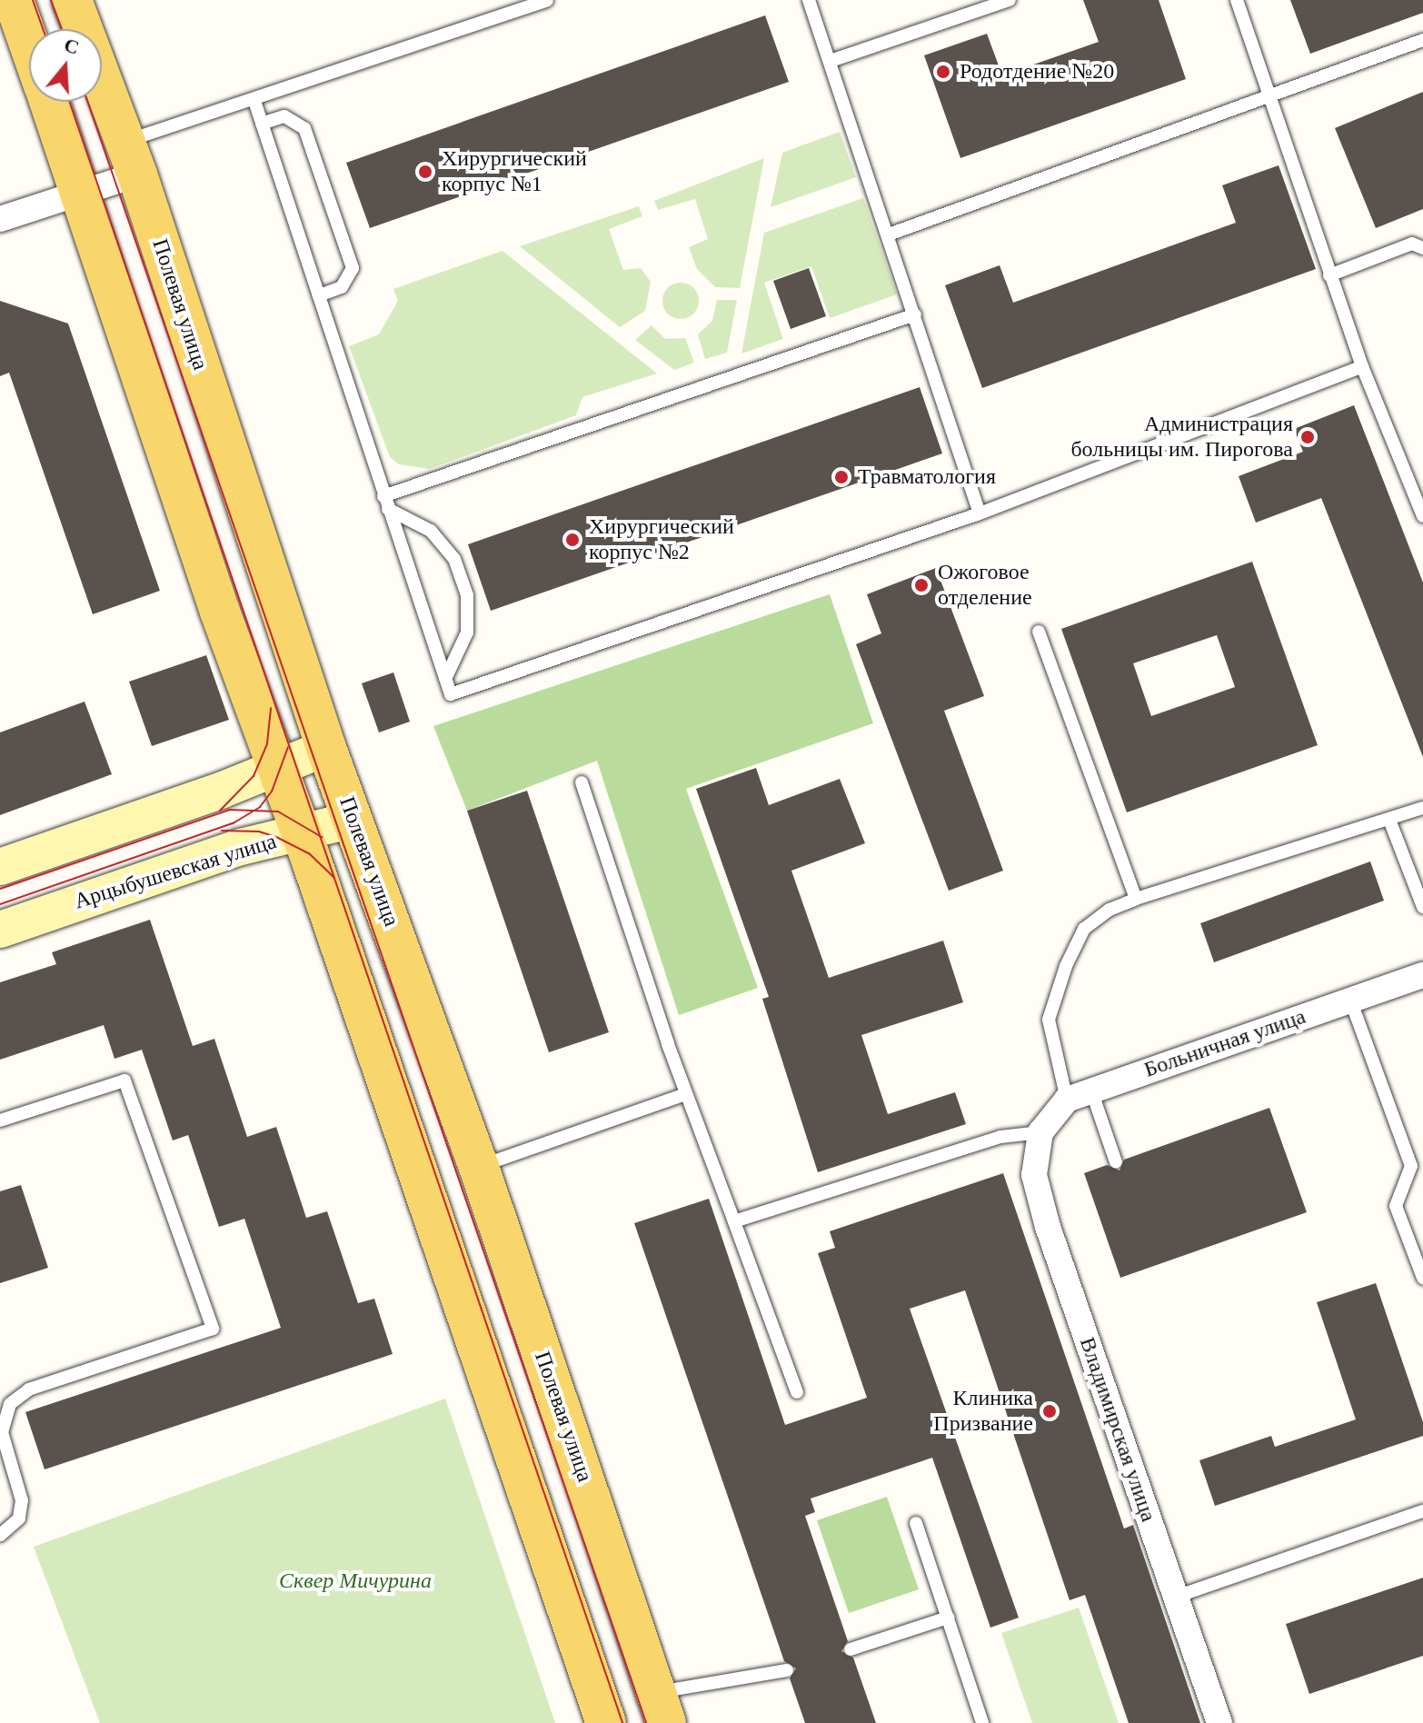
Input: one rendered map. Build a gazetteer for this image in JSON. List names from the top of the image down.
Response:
{
  "streets": {
    "main road": ["Полевая улица", "Арцыбушевская улица"],
    "street": ["Больничная улица", "Владимирская улица"]
  },
  "crossings": [
    ["Полевая улица", "Арцыбушевская улица"]
  ],
  "parks": ["Сквер Мичурина"],
  "places": [
    "Родотдение №20",
    "Хирургический корпус №1",
    "Администрация больницы им. Пирогова",
    "Травматология",
    "Хирургический корпус №2",
    "Ожоговое отделение",
    "Клиника Призвание"
  ],
  "north": "top"
}
